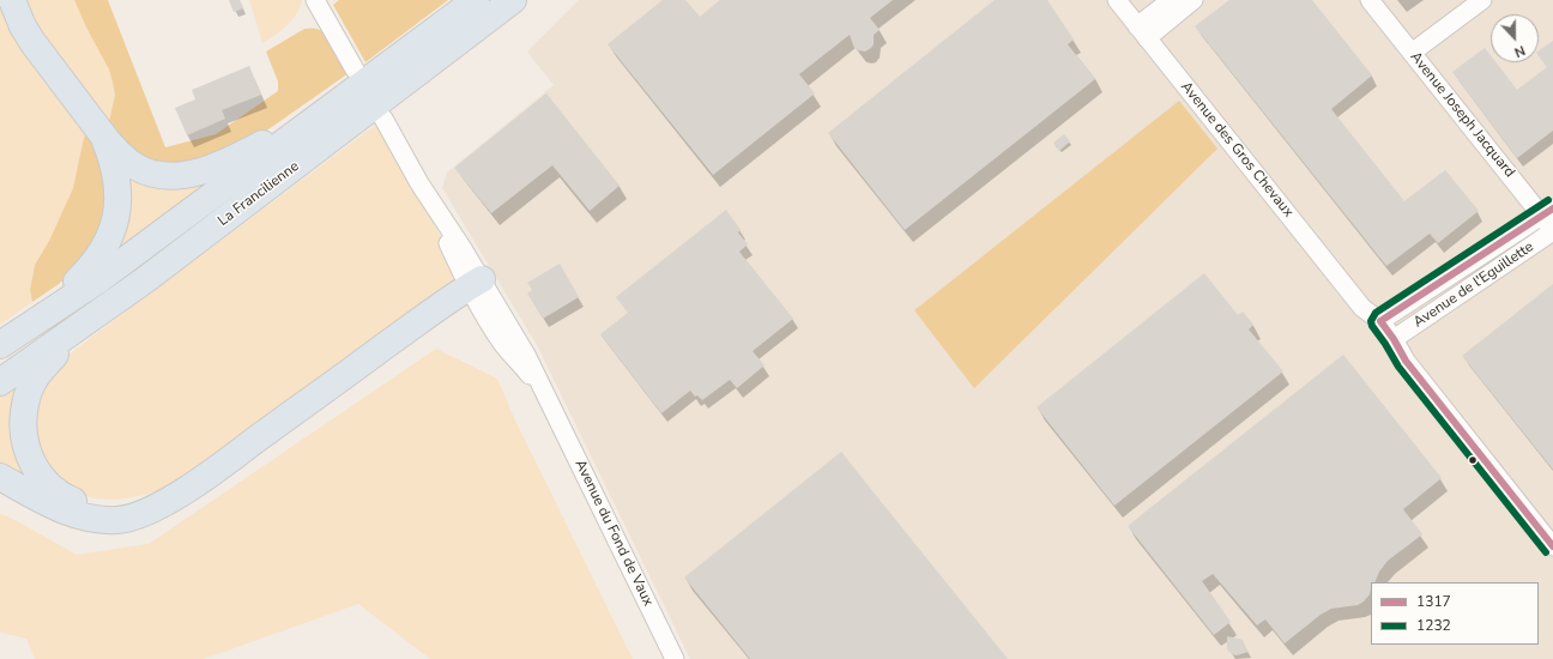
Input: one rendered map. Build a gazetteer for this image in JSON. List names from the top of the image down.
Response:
{
  "streets": {
    "highway": ["La Francilienne"],
    "street": [
      "Avenue Joseph Jacquard",
      "Avenue des Gros Chevaux",
      "Avenue de l'Eguillette",
      "Avenue du Fond de Vaux"
    ]
  },
  "crossings": [
    ["Avenue Joseph Jacquard", "Avenue de l'Eguillette"],
    ["Avenue des Gros Chevaux", "Avenue de l'Eguillette"]
  ],
  "lines": ["transit line 1232", "transit line 1317"],
  "legend": ["1317", "1232"],
  "north": "bottom"
}
